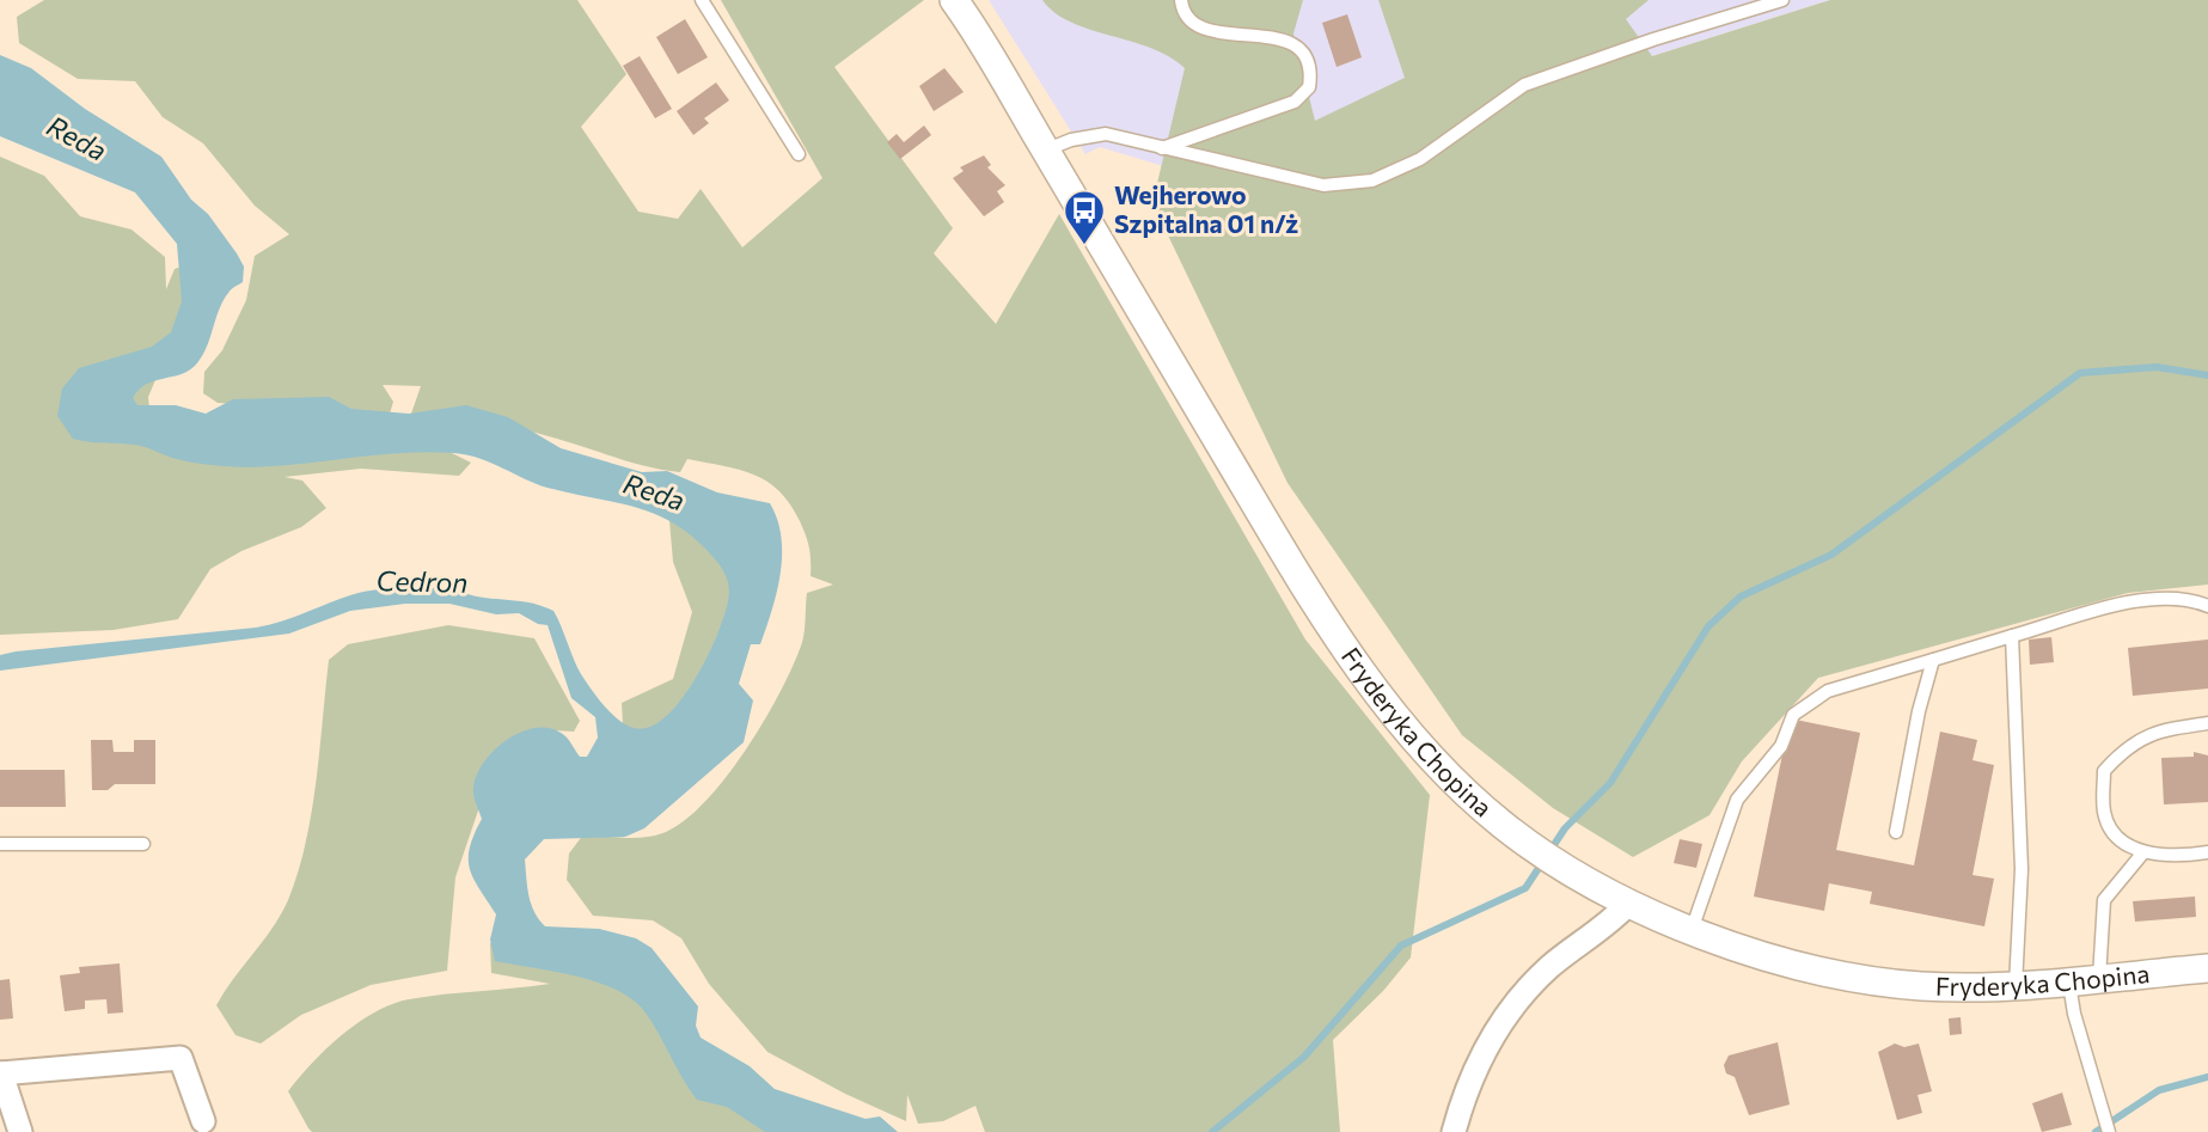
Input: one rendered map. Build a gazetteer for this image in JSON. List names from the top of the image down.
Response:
{
  "streets": {
    "street": ["Fryderyka Chopina"]
  },
  "water": ["Reda", "Cedron"],
  "places": {
    "bus stop": ["Wejherowo Szpitalna 01 n/ż"]
  }
}
